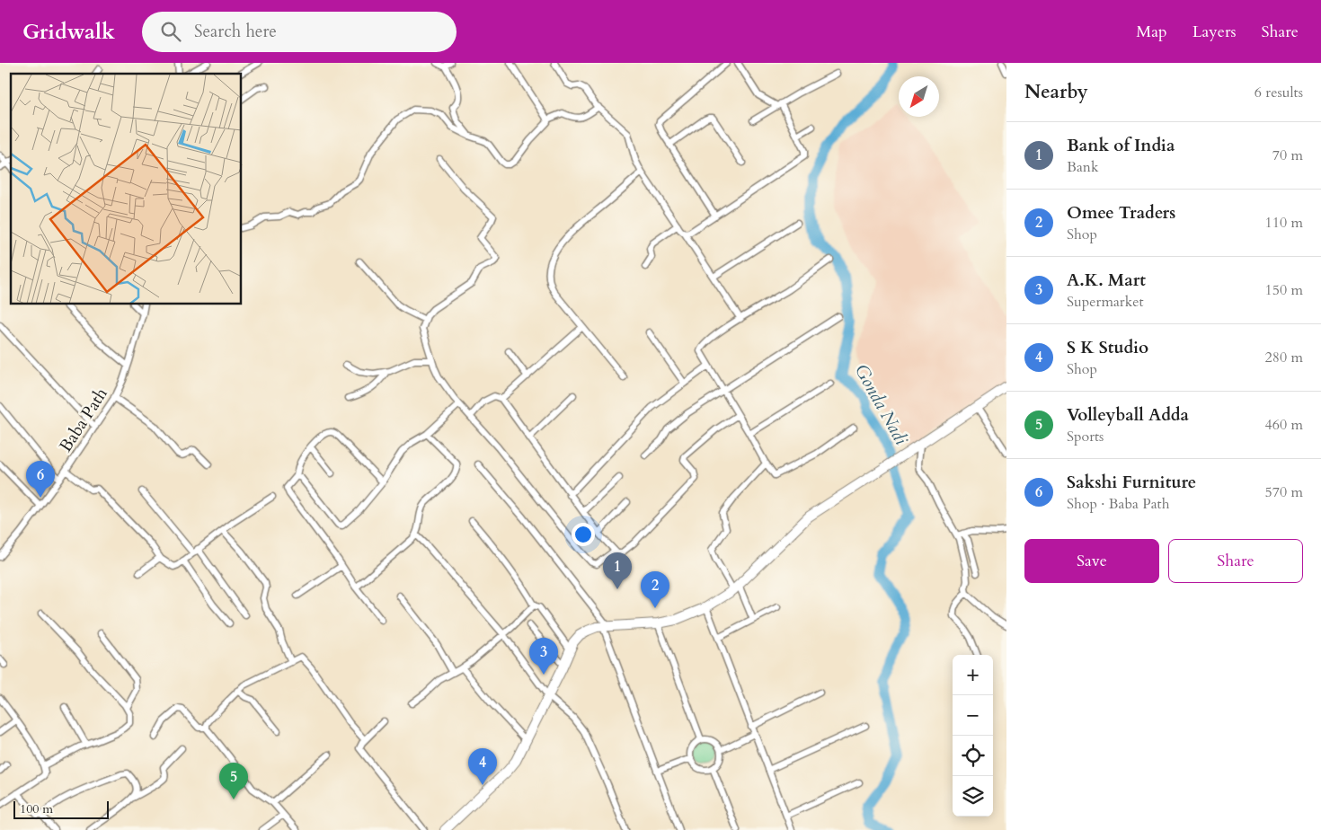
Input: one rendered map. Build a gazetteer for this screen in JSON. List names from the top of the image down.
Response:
{
  "streets": {
    "street": ["Baba Path"]
  },
  "water": ["Gonda Nadi"],
  "scale_bar": "100 m",
  "north": "bottom left",
  "page": {
    "header": "Gridwalk",
    "search": "Search here",
    "nav": ["Map", "Layers", "Share"],
    "heading": ["Nearby", "6 results"],
    "list": [
      {
        "mark": "1",
        "name": "Bank of India",
        "note": "Bank",
        "value": "70 m"
      },
      {
        "mark": "2",
        "name": "Omee Traders",
        "note": "Shop",
        "value": "110 m"
      },
      {
        "mark": "3",
        "name": "A.K. Mart",
        "note": "Supermarket",
        "value": "150 m"
      },
      {
        "mark": "4",
        "name": "S K Studio",
        "note": "Shop",
        "value": "280 m"
      },
      {
        "mark": "5",
        "name": "Volleyball Adda",
        "note": "Sports",
        "value": "460 m"
      },
      {
        "mark": "6",
        "name": "Sakshi Furniture",
        "note": "Shop · Baba Path",
        "value": "570 m"
      }
    ],
    "pins": [
      "6",
      "1",
      "2",
      "3",
      "4",
      "5"
    ],
    "buttons": ["Save", "Share"],
    "map_buttons": ["+", "−"],
    "scale": "100 m"
  }
}
